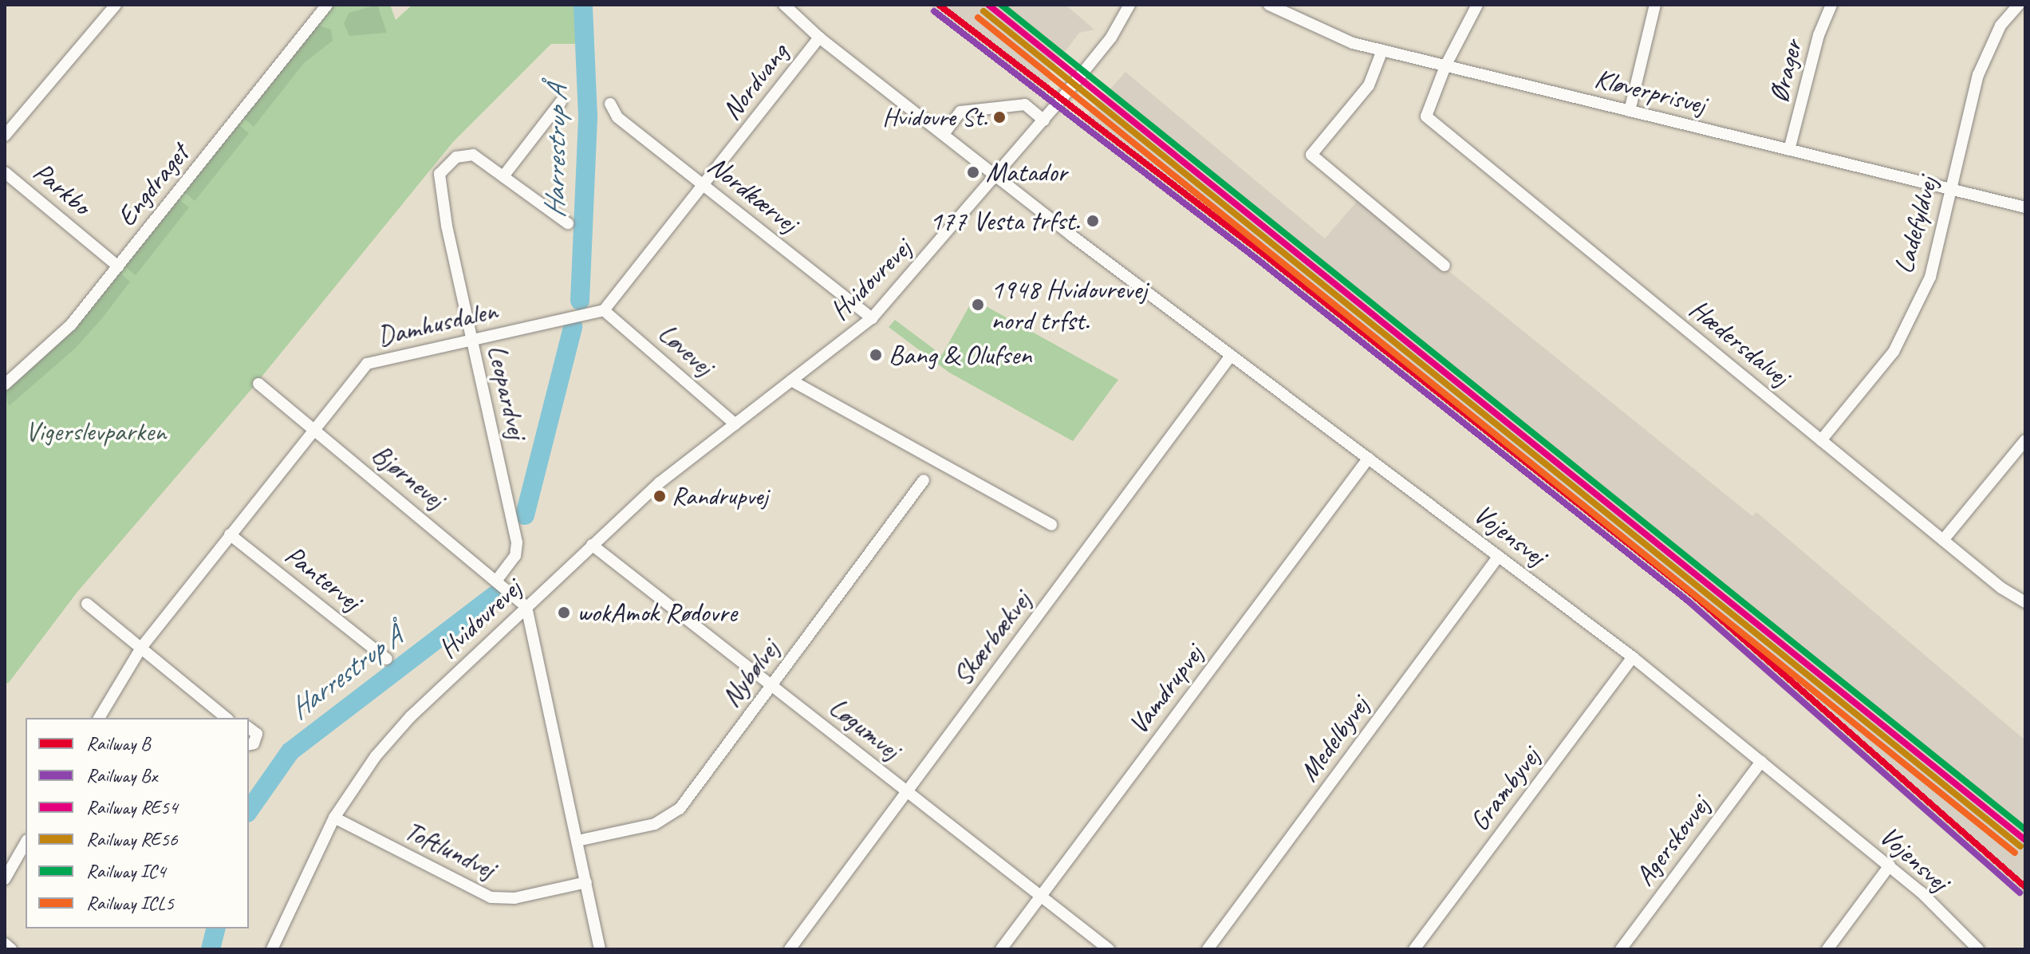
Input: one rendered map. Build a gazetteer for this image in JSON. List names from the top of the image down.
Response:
{
  "streets": {
    "street": [
      "Ørager",
      "Nordvang",
      "Kløverprisvej",
      "Engdraget",
      "Parkbo",
      "Nordkærvej",
      "Ladefyldvej",
      "Hvidovrevej",
      "Damhusdalen",
      "Hædersdalvej",
      "Løvevej",
      "Leopardvej",
      "Bjørnevej",
      "Vojensvej",
      "Pantervej",
      "Skærbækvej",
      "Nybølvej",
      "Vamdrupvej",
      "Løgumvej",
      "Medelbyvej",
      "Grambyvej",
      "Agerskovvej",
      "Toftlundvej"
    ]
  },
  "crossings": [
    ["Ørager", "Kløverprisvej"],
    ["Nordvang", "Nordkærvej"],
    ["Nordvang", "Vojensvej"],
    ["Kløverprisvej", "Ladefyldvej"],
    ["Kløverprisvej", "Hædersdalvej"],
    ["Engdraget", "Parkbo"],
    ["Nordkærvej", "Hvidovrevej"],
    ["Ladefyldvej", "Hædersdalvej"],
    ["Hvidovrevej", "Løvevej"],
    ["Hvidovrevej", "Bjørnevej"],
    ["Hvidovrevej", "Vojensvej"],
    ["Hvidovrevej", "Løgumvej"],
    ["Hvidovrevej", "Toftlundvej"],
    ["Damhusdalen", "Løvevej"],
    ["Damhusdalen", "Leopardvej"],
    ["Damhusdalen", "Bjørnevej"],
    ["Damhusdalen", "Pantervej"],
    ["Leopardvej", "Bjørnevej"],
    ["Vojensvej", "Skærbækvej"],
    ["Vojensvej", "Vamdrupvej"],
    ["Vojensvej", "Medelbyvej"],
    ["Vojensvej", "Grambyvej"],
    ["Vojensvej", "Agerskovvej"],
    ["Skærbækvej", "Løgumvej"],
    ["Nybølvej", "Løgumvej"],
    ["Vamdrupvej", "Løgumvej"]
  ],
  "water": ["Harrestrup Å"],
  "parks": ["Vigerslevparken"],
  "places": [
    "Hvidovre St.",
    "Matador",
    "177 Vesta trfst.",
    "1948 Hvidovrevej nord trfst.",
    "Bang & Olufsen",
    "Randrupvej",
    "wokAmok Rødovre"
  ],
  "lines": [
    "rail line B",
    "rail line RE54",
    "rail line IC4",
    "rail line Bx",
    "rail line RE56",
    "rail line ICL5"
  ],
  "legend": [
    "Railway B",
    "Railway Bx",
    "Railway RE54",
    "Railway RE56",
    "Railway IC4",
    "Railway ICL5"
  ]
}
